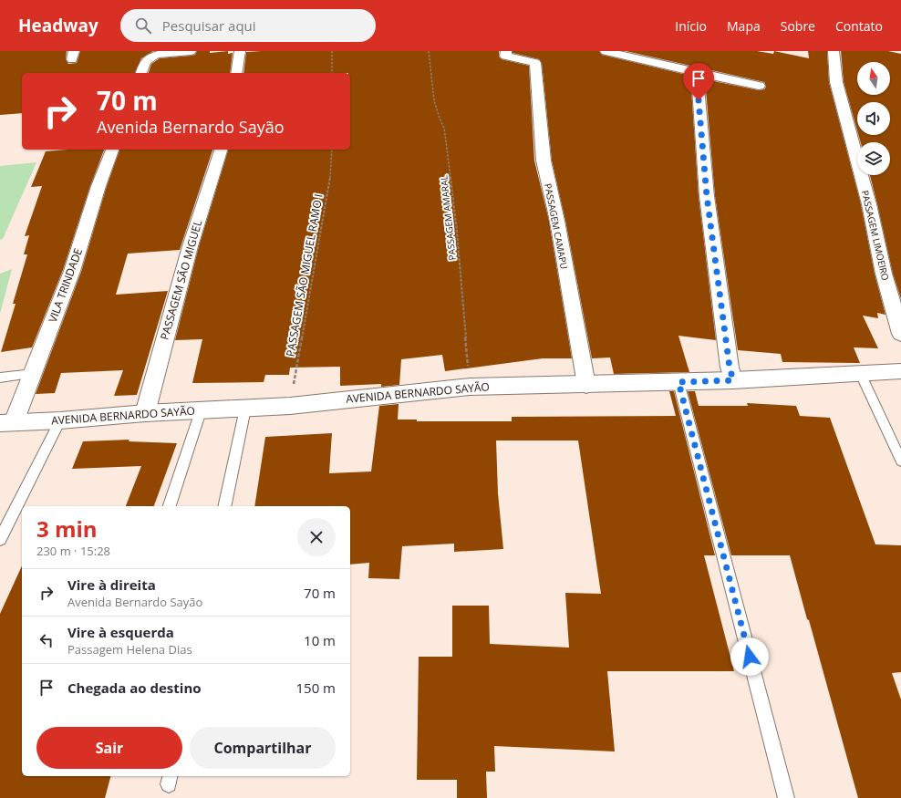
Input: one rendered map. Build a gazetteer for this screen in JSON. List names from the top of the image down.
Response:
{
  "streets": {
    "street": [
      "PASSAGEM CAMAPU",
      "PASSAGEM LIMOEIRO",
      "PASSAGEM SÃO MIGUEL",
      "VILA TRINDADE",
      "AVENIDA BERNARDO SAYÃO"
    ],
    "path": ["PASSAGEM AMARAL", "PASSAGEM SÃO MIGUEL RAMO I"]
  },
  "crossings": [
    ["PASSAGEM AMARAL", "AVENIDA BERNARDO SAYÃO"],
    ["PASSAGEM CAMAPU", "AVENIDA BERNARDO SAYÃO"],
    ["PASSAGEM SÃO MIGUEL RAMO I", "AVENIDA BERNARDO SAYÃO"],
    ["PASSAGEM SÃO MIGUEL", "AVENIDA BERNARDO SAYÃO"],
    ["VILA TRINDADE", "AVENIDA BERNARDO SAYÃO"]
  ],
  "north": "top",
  "page": {
    "header": "Headway",
    "search": "Pesquisar aqui",
    "nav": [
      "Início",
      "Mapa",
      "Sobre",
      "Contato"
    ],
    "turn": ["70 m", "Avenida Bernardo Sayão"],
    "heading": ["3 min", "230 m · 15:28"],
    "list": [
      {
        "name": "Vire à direita",
        "note": "Avenida Bernardo Sayão",
        "value": "70 m"
      },
      {
        "name": "Vire à esquerda",
        "note": "Passagem Helena Dias",
        "value": "10 m"
      },
      {
        "name": "Chegada ao destino",
        "value": "150 m"
      }
    ],
    "buttons": ["Sair", "Compartilhar"]
  }
}
